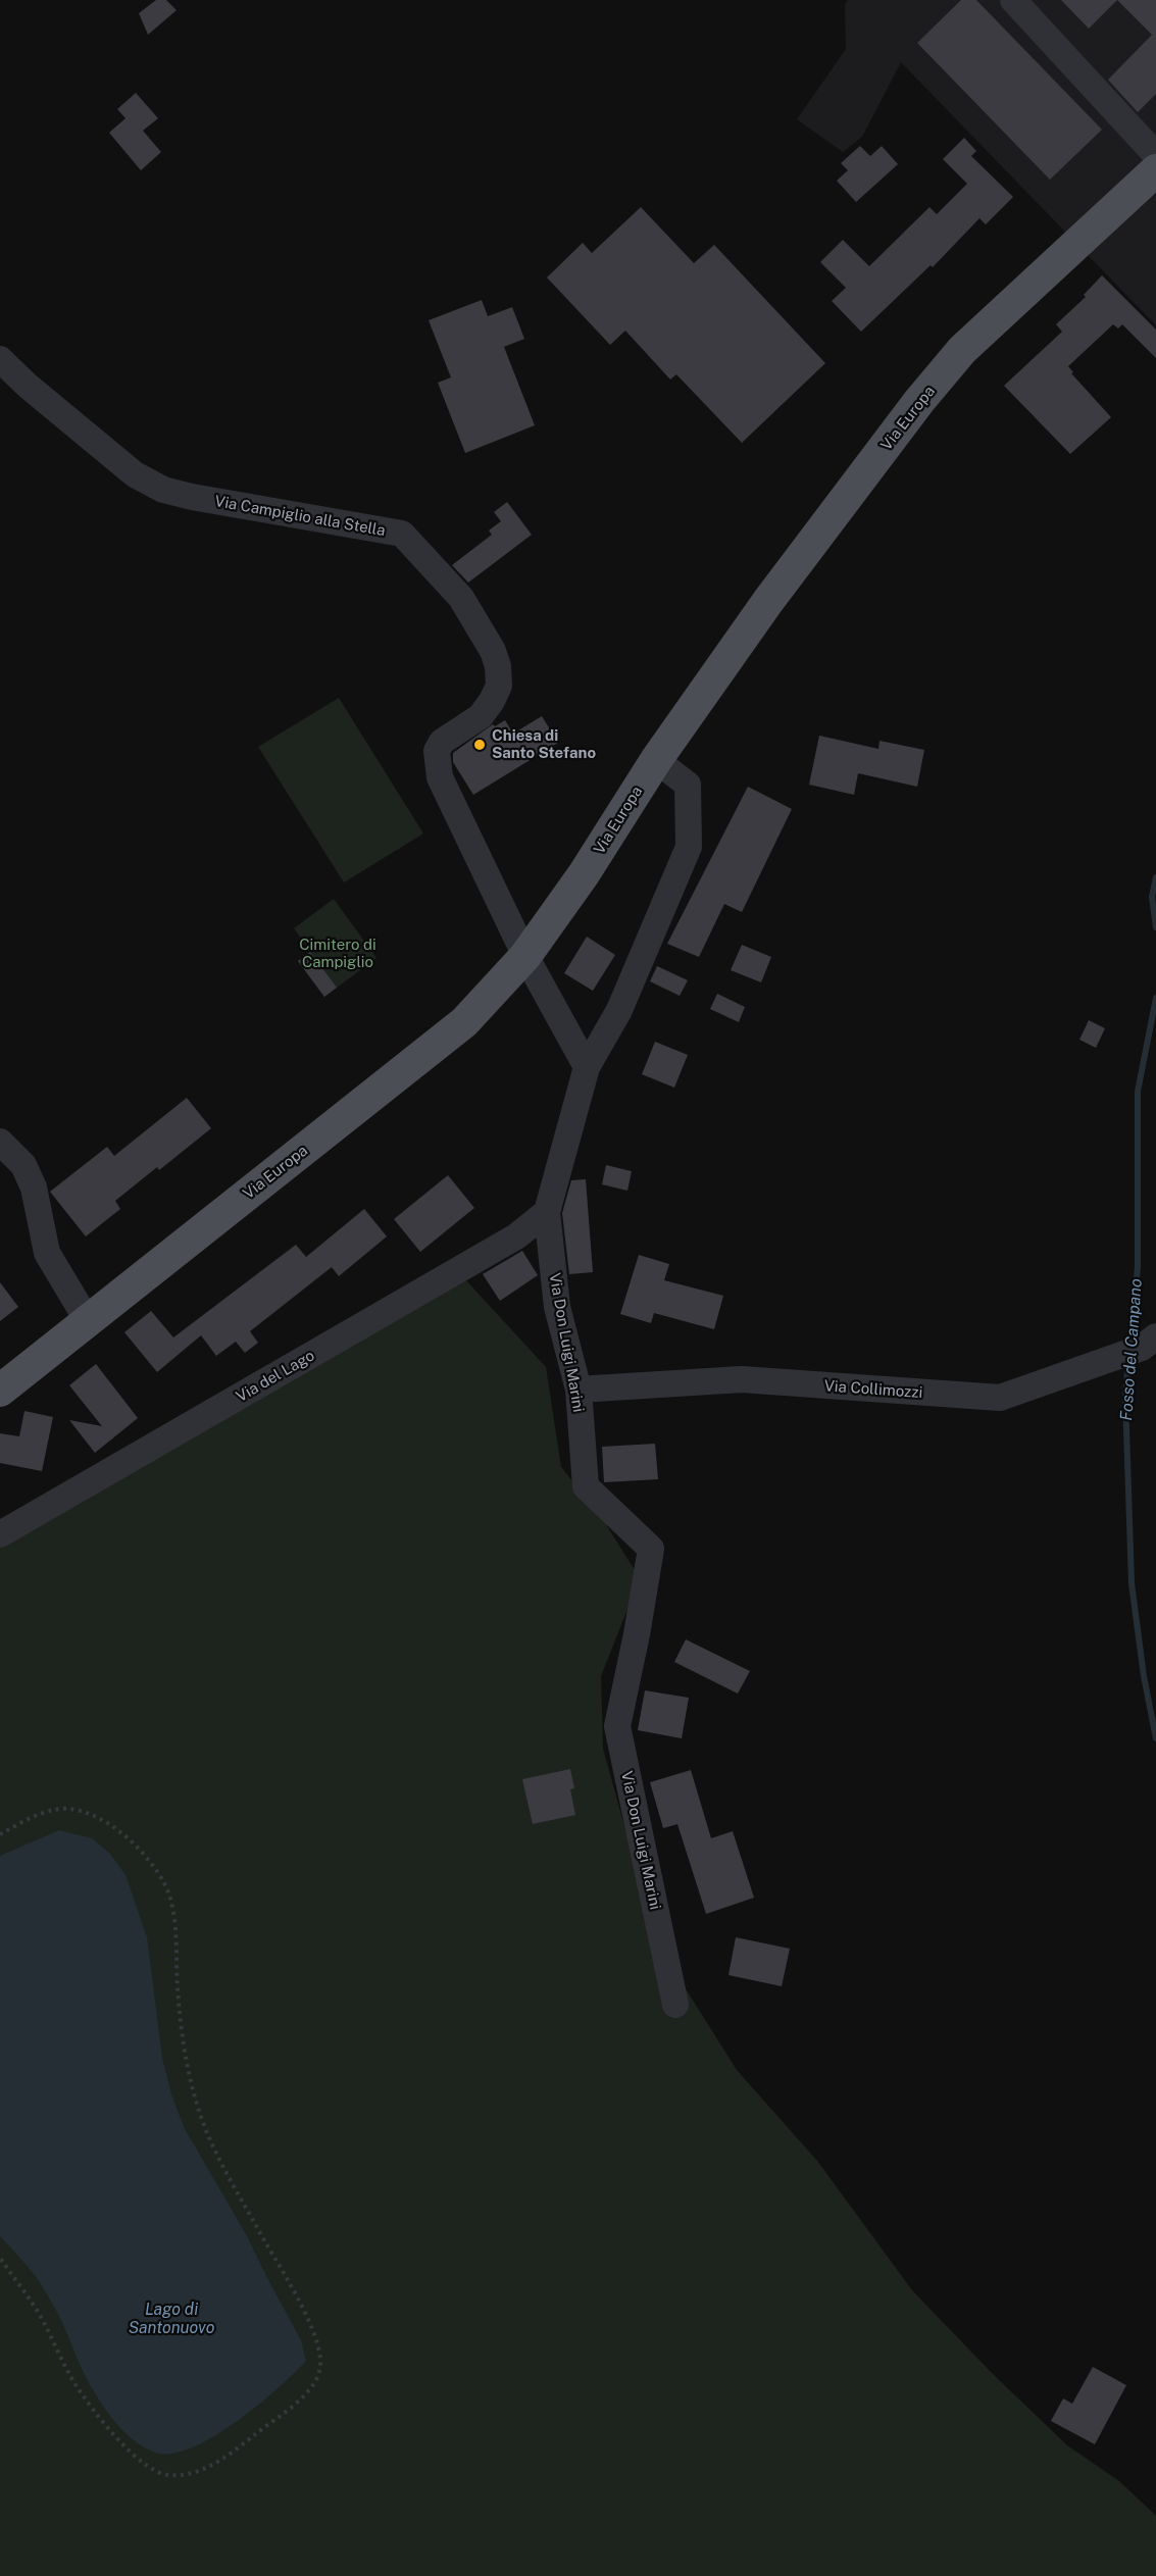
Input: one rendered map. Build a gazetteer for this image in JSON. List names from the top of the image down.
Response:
{
  "streets": {
    "main road": ["Via Europa"],
    "street": [
      "Via Campiglio alla Stella",
      "Via Don Luigi Marini",
      "Via del Lago",
      "Via Collimozzi"
    ]
  },
  "crossings": [
    ["Via Europa", "Via Campiglio alla Stella"],
    ["Via Europa", "Via Don Luigi Marini"],
    ["Via Don Luigi Marini", "Via del Lago"],
    ["Via Don Luigi Marini", "Via Collimozzi"]
  ],
  "water": ["Fosso del Campano", "Lago di Santonuovo"],
  "parks": ["Cimitero di Campiglio"],
  "places": ["Chiesa di Santo Stefano"]
}
